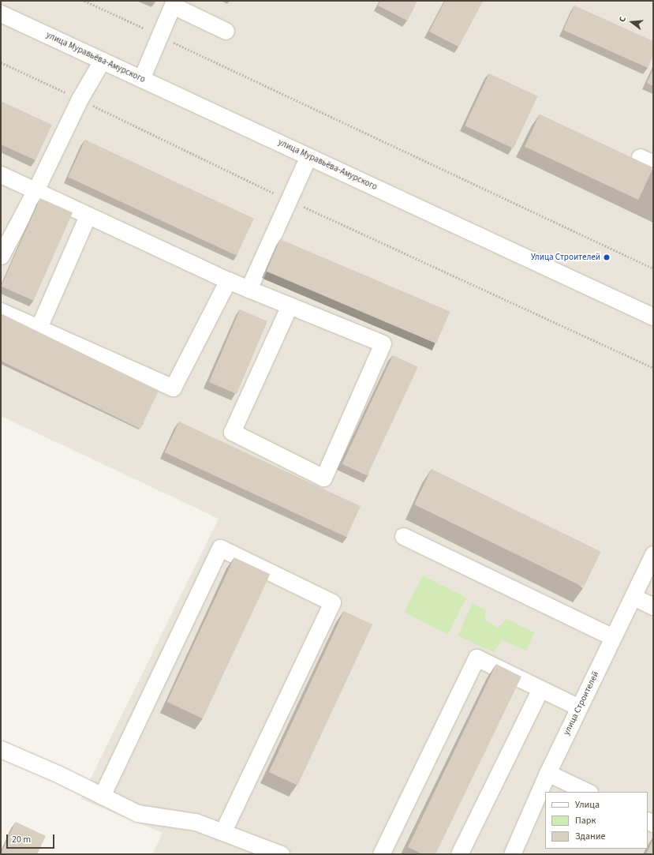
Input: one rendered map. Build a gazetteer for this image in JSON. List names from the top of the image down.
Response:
{
  "streets": {
    "street": ["улица Муравьёва-Амурского", "улица Строителей"]
  },
  "places": ["Улица Строителей"],
  "legend": ["Улица", "Парк", "Здание"],
  "scale_bar": "20 m",
  "north": "left"
}
